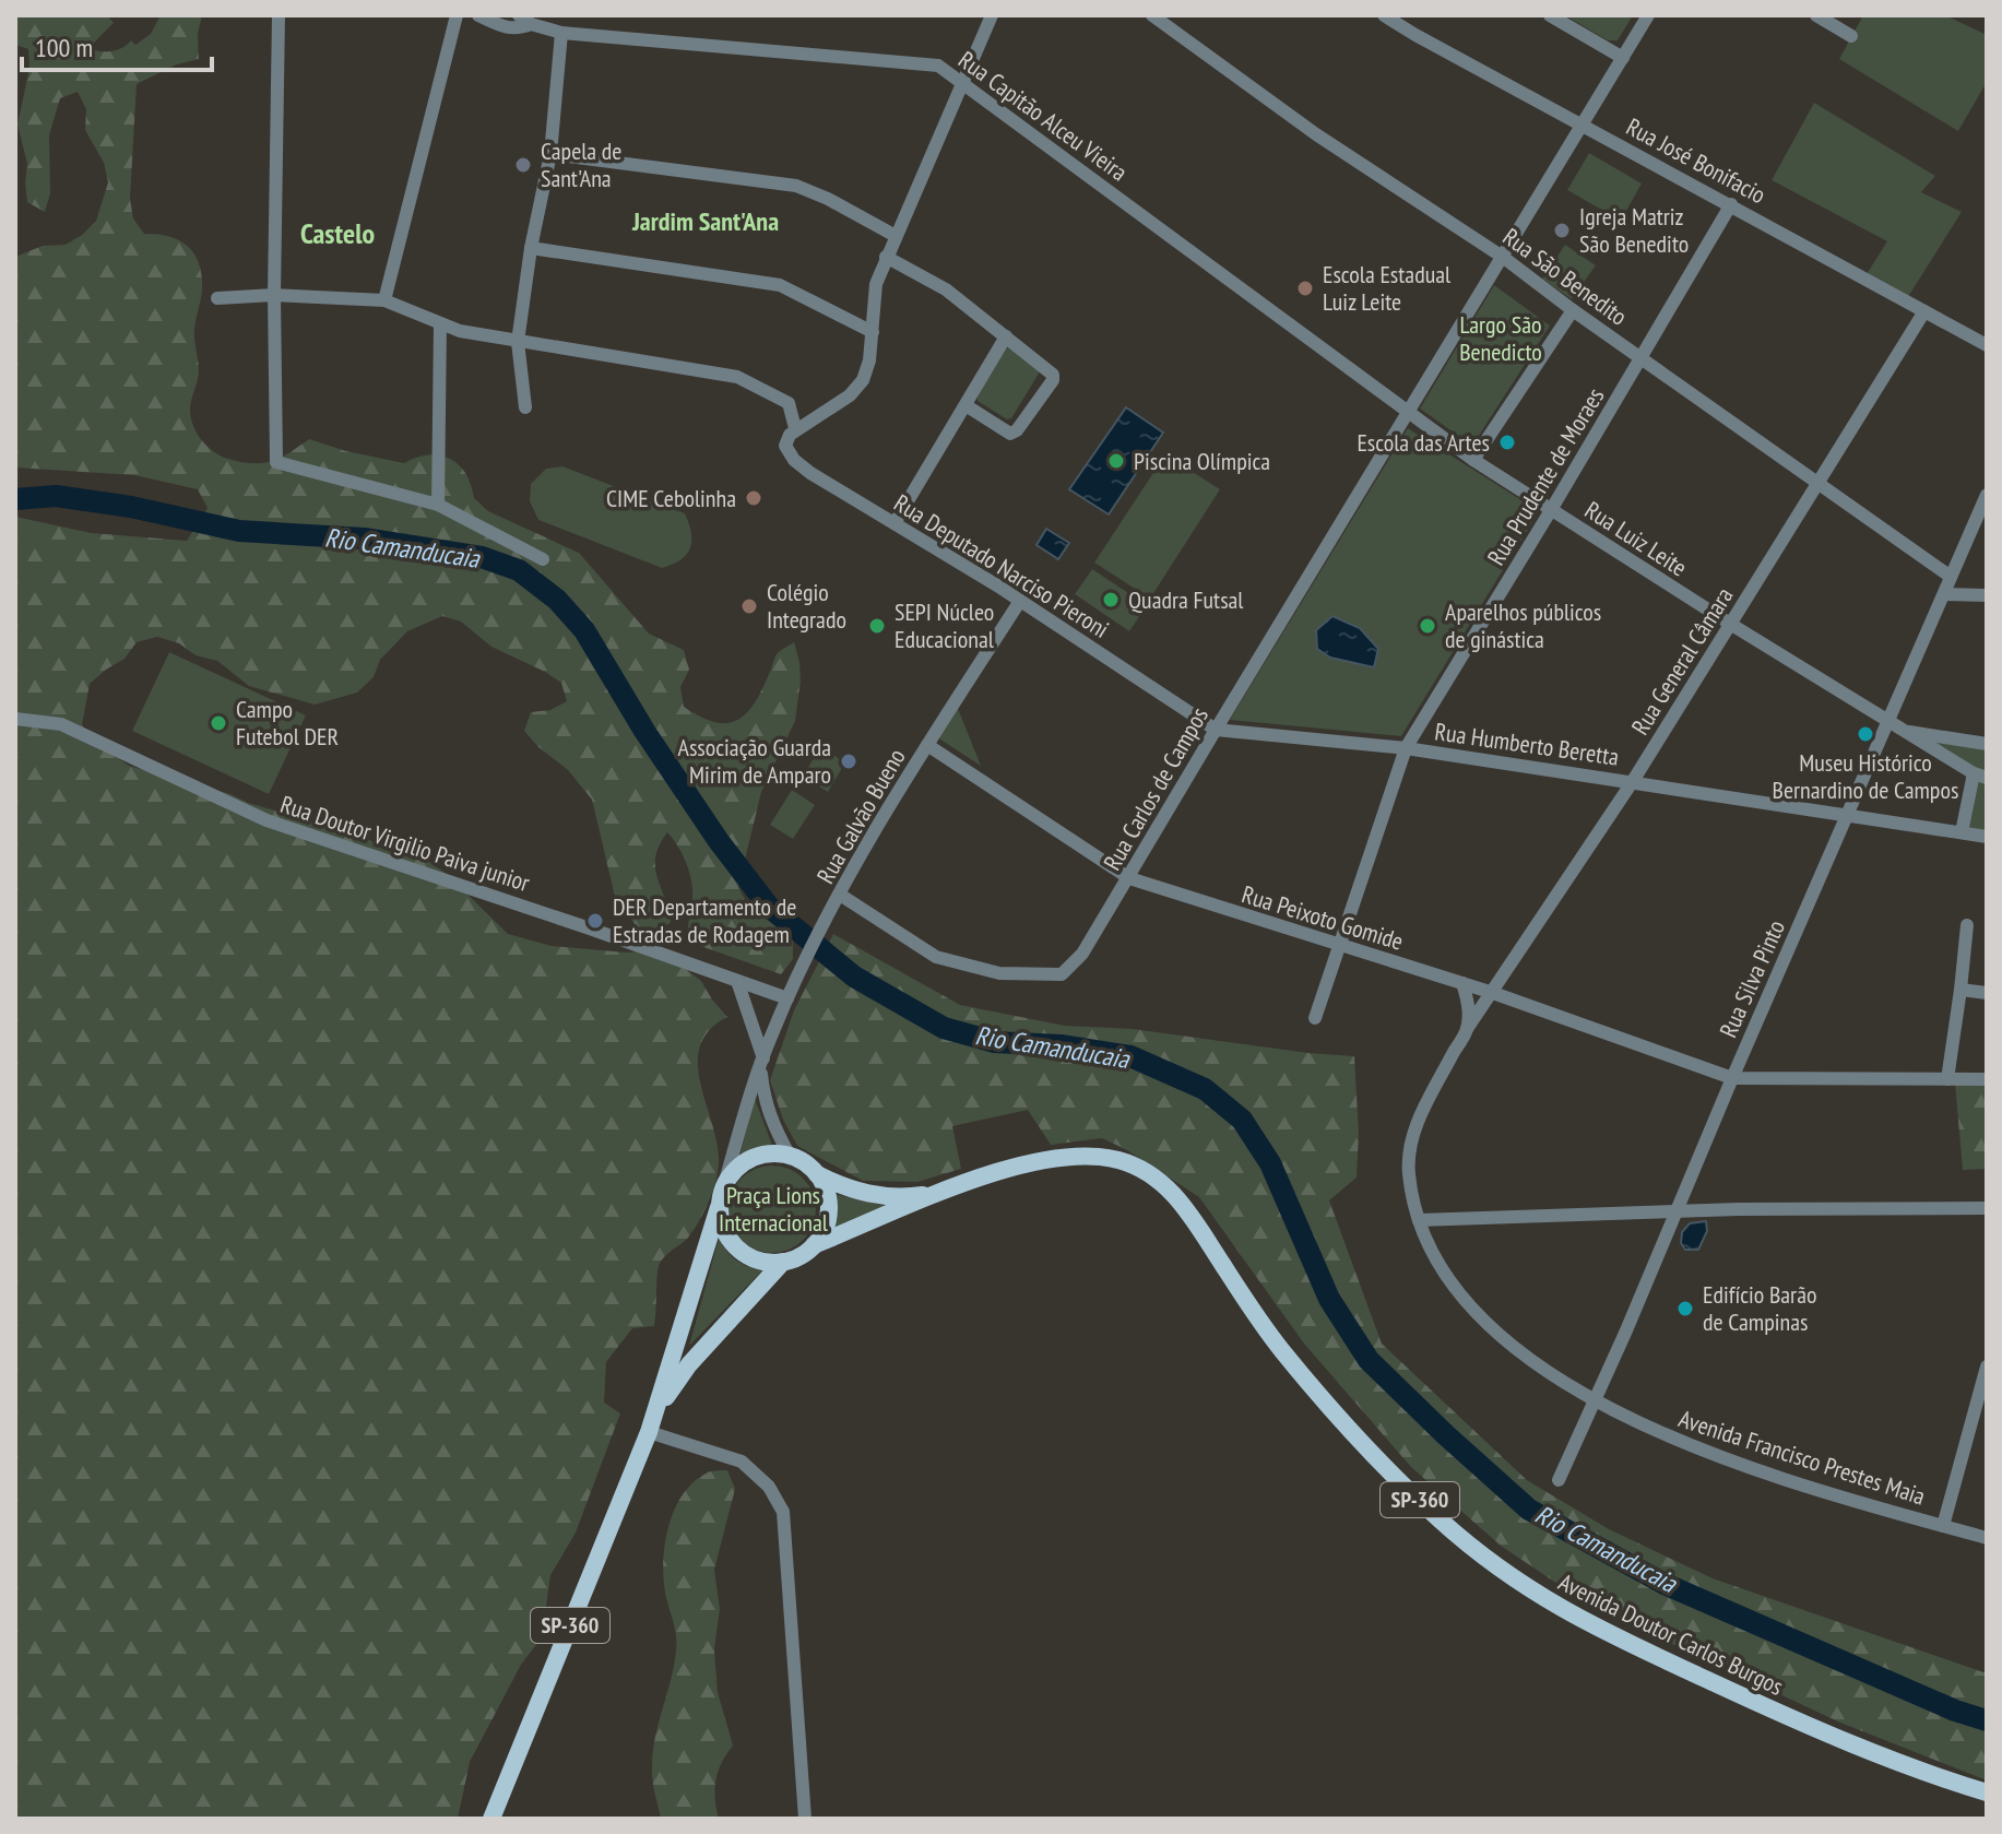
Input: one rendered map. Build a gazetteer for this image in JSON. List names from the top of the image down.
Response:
{
  "streets": {
    "main road": ["SP-360", "Avenida Doutor Carlos Burgos"],
    "street": [
      "Rua Capitão Alceu Vieira",
      "Rua José Bonifacio",
      "Rua São Benedito",
      "Rua Prudente de Moraes",
      "Rua Luiz Leite",
      "Rua Deputado Narciso Pieroni",
      "Rua General Câmara",
      "Rua Humberto Beretta",
      "Rua Carlos de Campos",
      "Rua Galvão Bueno",
      "Rua Doutor Virgilio Paiva junior",
      "Rua Peixoto Gomide",
      "Rua Silva Pinto",
      "Avenida Francisco Prestes Maia"
    ]
  },
  "crossings": [
    ["Rua Capitão Alceu Vieira", "Rua Luiz Leite"],
    ["Rua Capitão Alceu Vieira", "Rua Carlos de Campos"],
    ["Rua José Bonifacio", "Rua Prudente de Moraes"],
    ["Rua José Bonifacio", "Rua General Câmara"],
    ["Rua São Benedito", "Rua Prudente de Moraes"],
    ["Rua São Benedito", "Rua General Câmara"],
    ["Rua São Benedito", "Rua Carlos de Campos"],
    ["Rua São Benedito", "Rua Silva Pinto"],
    ["Rua Prudente de Moraes", "Rua Luiz Leite"],
    ["Rua Prudente de Moraes", "Rua Humberto Beretta"],
    ["Rua Prudente de Moraes", "Rua Peixoto Gomide"],
    ["Rua Luiz Leite", "Rua General Câmara"],
    ["Rua Luiz Leite", "Rua Carlos de Campos"],
    ["Rua Luiz Leite", "Rua Silva Pinto"],
    ["Rua Deputado Narciso Pieroni", "Rua Humberto Beretta"],
    ["Rua Deputado Narciso Pieroni", "Rua Carlos de Campos"],
    ["Rua Deputado Narciso Pieroni", "Rua Galvão Bueno"],
    ["Rua General Câmara", "Rua Humberto Beretta"],
    ["Rua General Câmara", "Rua Peixoto Gomide"],
    ["Rua General Câmara", "Avenida Francisco Prestes Maia"],
    ["Rua Humberto Beretta", "Rua Carlos de Campos"],
    ["Rua Humberto Beretta", "Rua Silva Pinto"],
    ["Rua Carlos de Campos", "Rua Galvão Bueno"],
    ["Rua Carlos de Campos", "Rua Peixoto Gomide"],
    ["Rua Galvão Bueno", "Rua Doutor Virgilio Paiva junior"],
    ["Rua Galvão Bueno", "Rua Peixoto Gomide"],
    ["Rua Galvão Bueno", "SP-360"],
    ["Rua Galvão Bueno", "Avenida Doutor Carlos Burgos"],
    ["Rua Peixoto Gomide", "Rua Silva Pinto"],
    ["Rua Silva Pinto", "Avenida Francisco Prestes Maia"],
    ["SP-360", "Avenida Doutor Carlos Burgos"]
  ],
  "districts": ["Jardim Sant'Ana", "Castelo"],
  "water": ["Rio Camanducaia"],
  "parks": ["Largo São Benedicto", "Praça Lions Internacional"],
  "places": [
    "Capela de Sant'Ana",
    "Igreja Matriz São Benedito",
    "Escola Estadual Luiz Leite",
    "Escola das Artes",
    "Piscina Olímpica",
    "CIME Cebolinha",
    "Quadra Futsal",
    "Colégio Integrado",
    "SEPI Núcleo Educacional",
    "Aparelhos públicos de ginástica",
    "Campo Futebol DER",
    "Museu Histórico Bernardino de Campos",
    "Associação Guarda Mirim de Amparo",
    "DER Departamento de Estradas de Rodagem",
    "Edifício Barão de Campinas"
  ],
  "scale_bar": "100 m"
}
